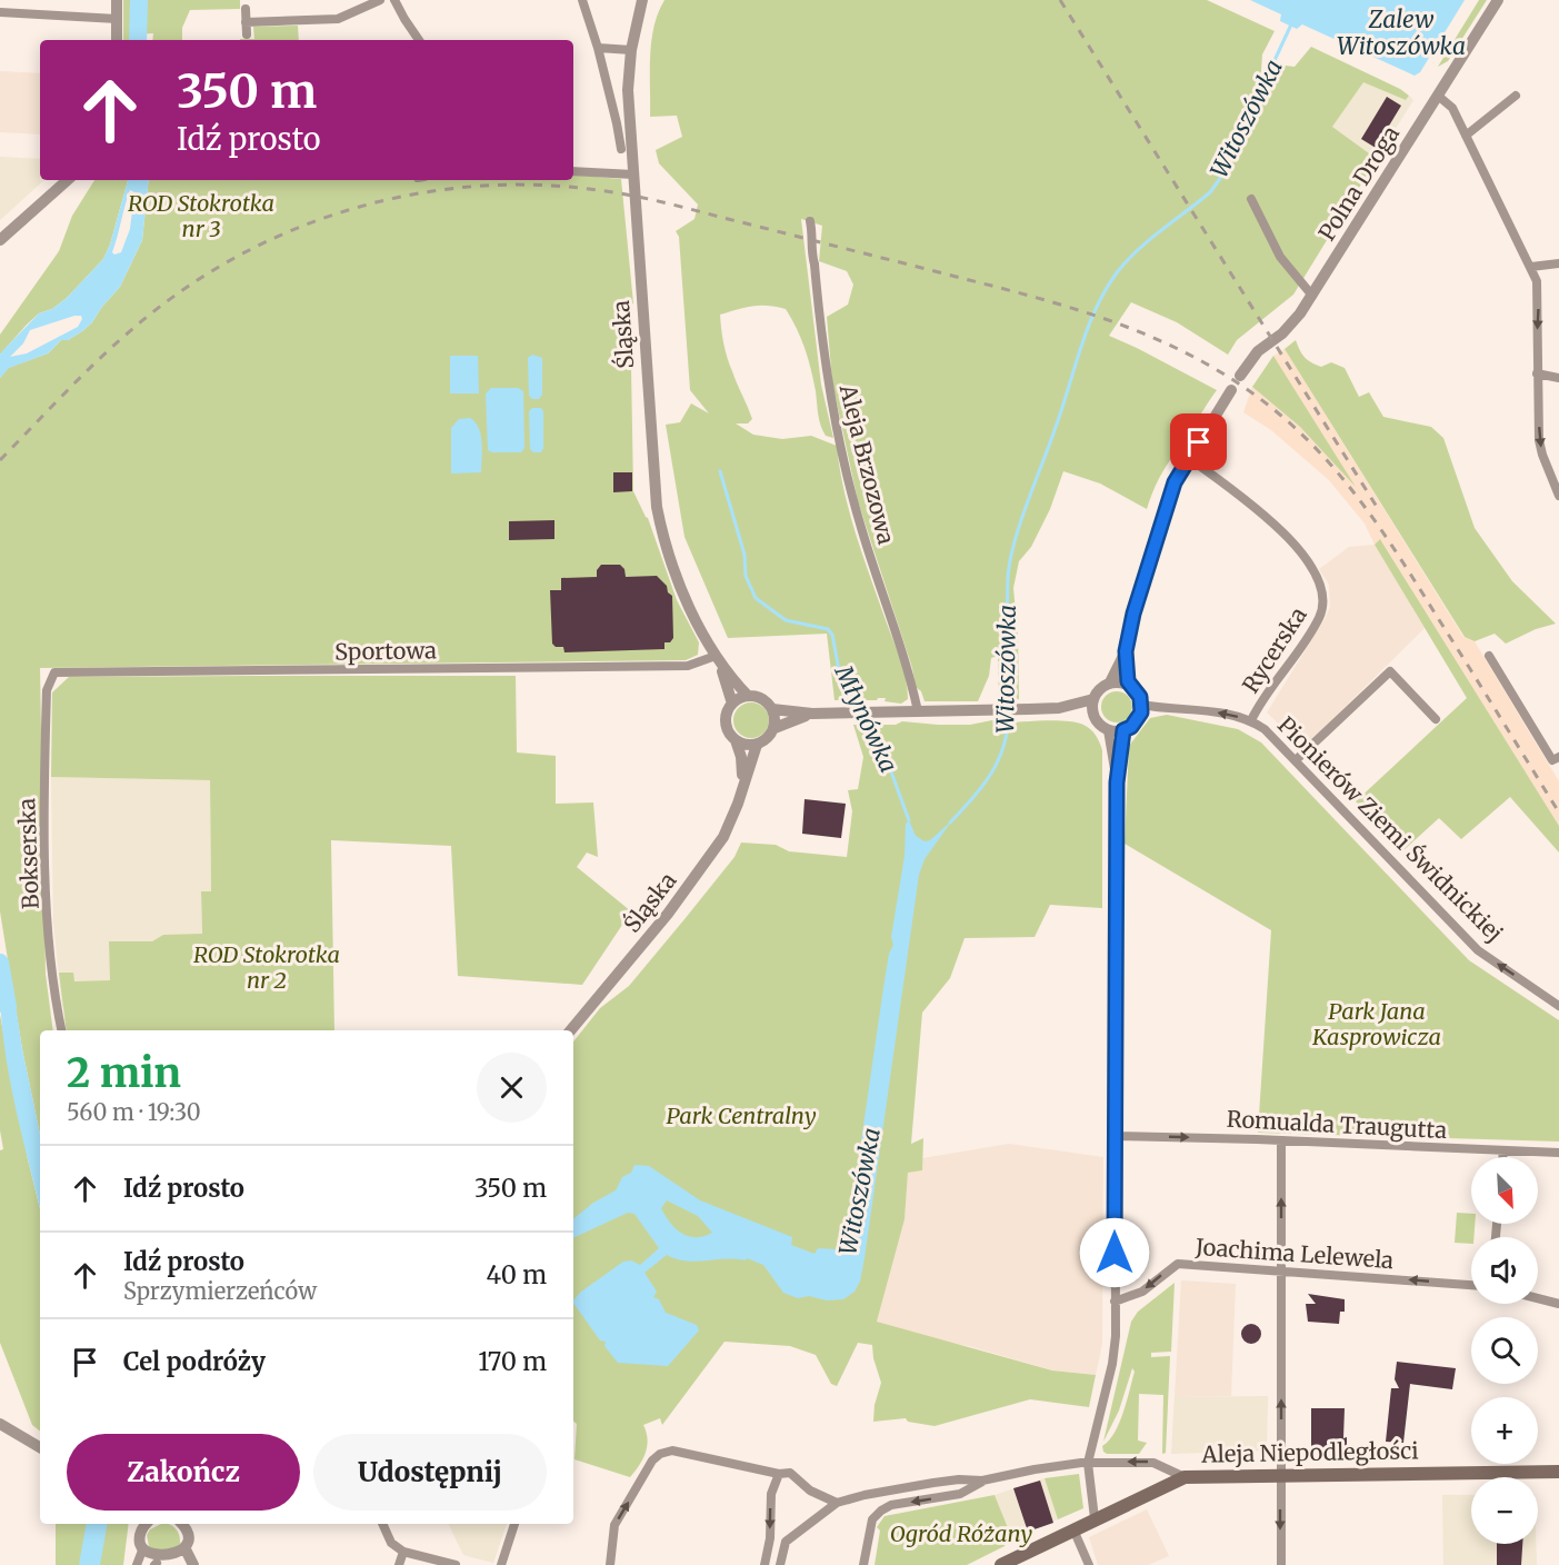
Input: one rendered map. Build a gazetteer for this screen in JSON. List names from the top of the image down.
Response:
{
  "streets": {
    "main road": ["Aleja Niepodległości"],
    "street": [
      "Polna Droga",
      "Śląska",
      "Aleja Brzozowa",
      "Rycerska",
      "Sportowa",
      "Pionierów Ziemi Świdnickiej",
      "Bokserska",
      "Romualda Traugutta",
      "Joachima Lelewela"
    ]
  },
  "crossings": [
    ["Śląska", "Sportowa"],
    ["Rycerska", "Pionierów Ziemi Świdnickiej"],
    ["Sportowa", "Bokserska"]
  ],
  "one_way": ["Pionierów Ziemi Świdnickiej", "Romualda Traugutta", "Joachima Lelewela"],
  "water": ["Zalew Witoszówka", "Witoszówka", "Młynówka"],
  "parks": [
    "ROD Stokrotka nr 3",
    "ROD Stokrotka nr 2",
    "Park Jana Kasprowicza",
    "Park Centralny",
    "Ogród Różany"
  ],
  "north": "bottom right",
  "page": {
    "turn": ["350 m", "Idź prosto"],
    "heading": ["2 min", "560 m · 19:30"],
    "list": [
      {
        "name": "Idź prosto",
        "value": "350 m"
      },
      {
        "name": "Idź prosto",
        "note": "Sprzymierzeńców",
        "value": "40 m"
      },
      {
        "name": "Cel podróży",
        "value": "170 m"
      }
    ],
    "map_buttons": ["+", "−"],
    "buttons": ["Zakończ", "Udostępnij"]
  }
}
